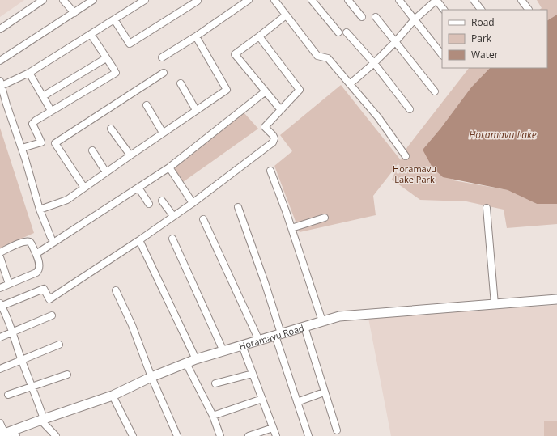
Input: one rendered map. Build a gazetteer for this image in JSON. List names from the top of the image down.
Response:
{
  "streets": {
    "street": ["Horamavu Road"]
  },
  "water": ["Horamavu Lake"],
  "parks": ["Horamavu Lake Park"],
  "legend": ["Road", "Park", "Water"]
}
